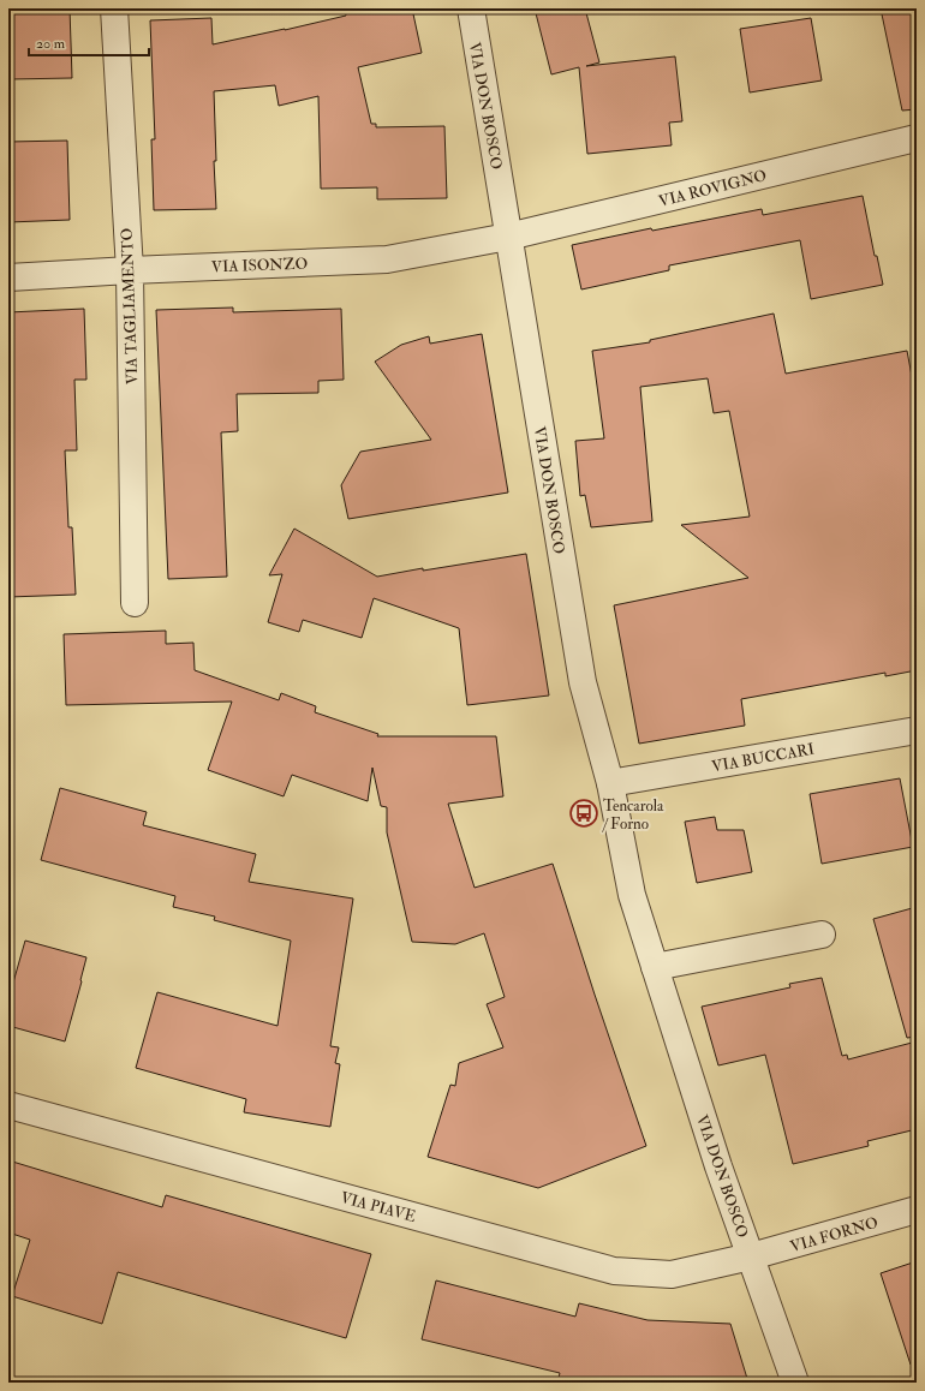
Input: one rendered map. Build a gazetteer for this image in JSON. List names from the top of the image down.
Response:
{
  "streets": {
    "street": [
      "VIA DON BOSCO",
      "VIA ROVIGNO",
      "VIA ISONZO",
      "VIA TAGLIAMENTO",
      "VIA BUCCARI",
      "VIA PIAVE",
      "VIA FORNO"
    ]
  },
  "crossings": [
    ["VIA DON BOSCO", "VIA ROVIGNO"],
    ["VIA DON BOSCO", "VIA ISONZO"],
    ["VIA DON BOSCO", "VIA BUCCARI"],
    ["VIA DON BOSCO", "VIA PIAVE"],
    ["VIA DON BOSCO", "VIA FORNO"],
    ["VIA ROVIGNO", "VIA ISONZO"],
    ["VIA ISONZO", "VIA TAGLIAMENTO"],
    ["VIA PIAVE", "VIA FORNO"]
  ],
  "places": {
    "bus stop": ["Tencarola / Forno"]
  },
  "scale_bar": "20 m"
}
